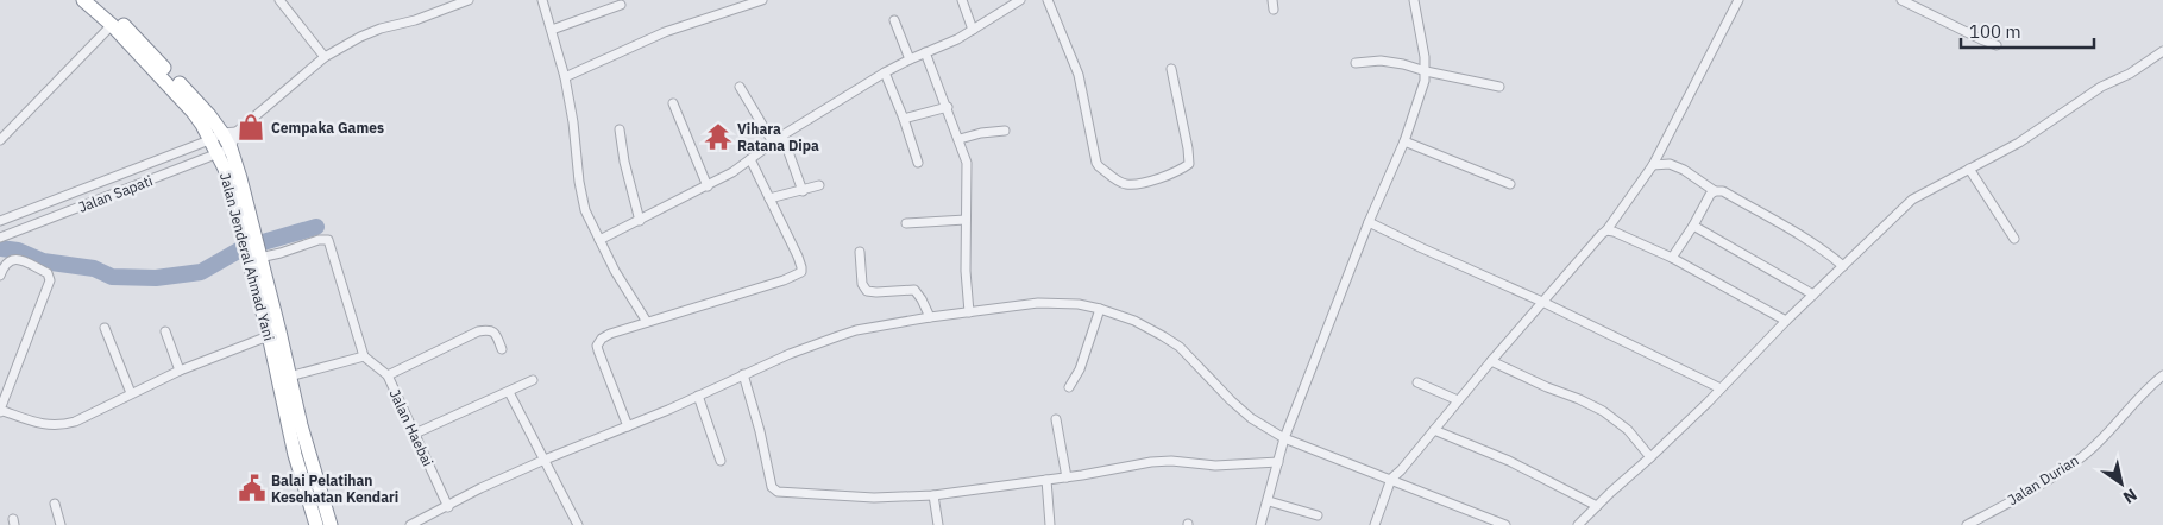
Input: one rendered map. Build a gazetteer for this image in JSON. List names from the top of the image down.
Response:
{
  "streets": {
    "highway": ["Jalan Jenderal Ahmad Yani"],
    "street": ["Jalan Sapati", "Jalan Haebai", "Jalan Durian"]
  },
  "crossings": [
    ["Jalan Sapati", "Jalan Jenderal Ahmad Yani"]
  ],
  "places": {
    "shop": ["Cempaka Games"],
    "temple": ["Vihara Ratana Dipa"],
    "public building": ["Balai Pelatihan Kesehatan Kendari"]
  },
  "scale_bar": "100 m",
  "north": "bottom right"
}
